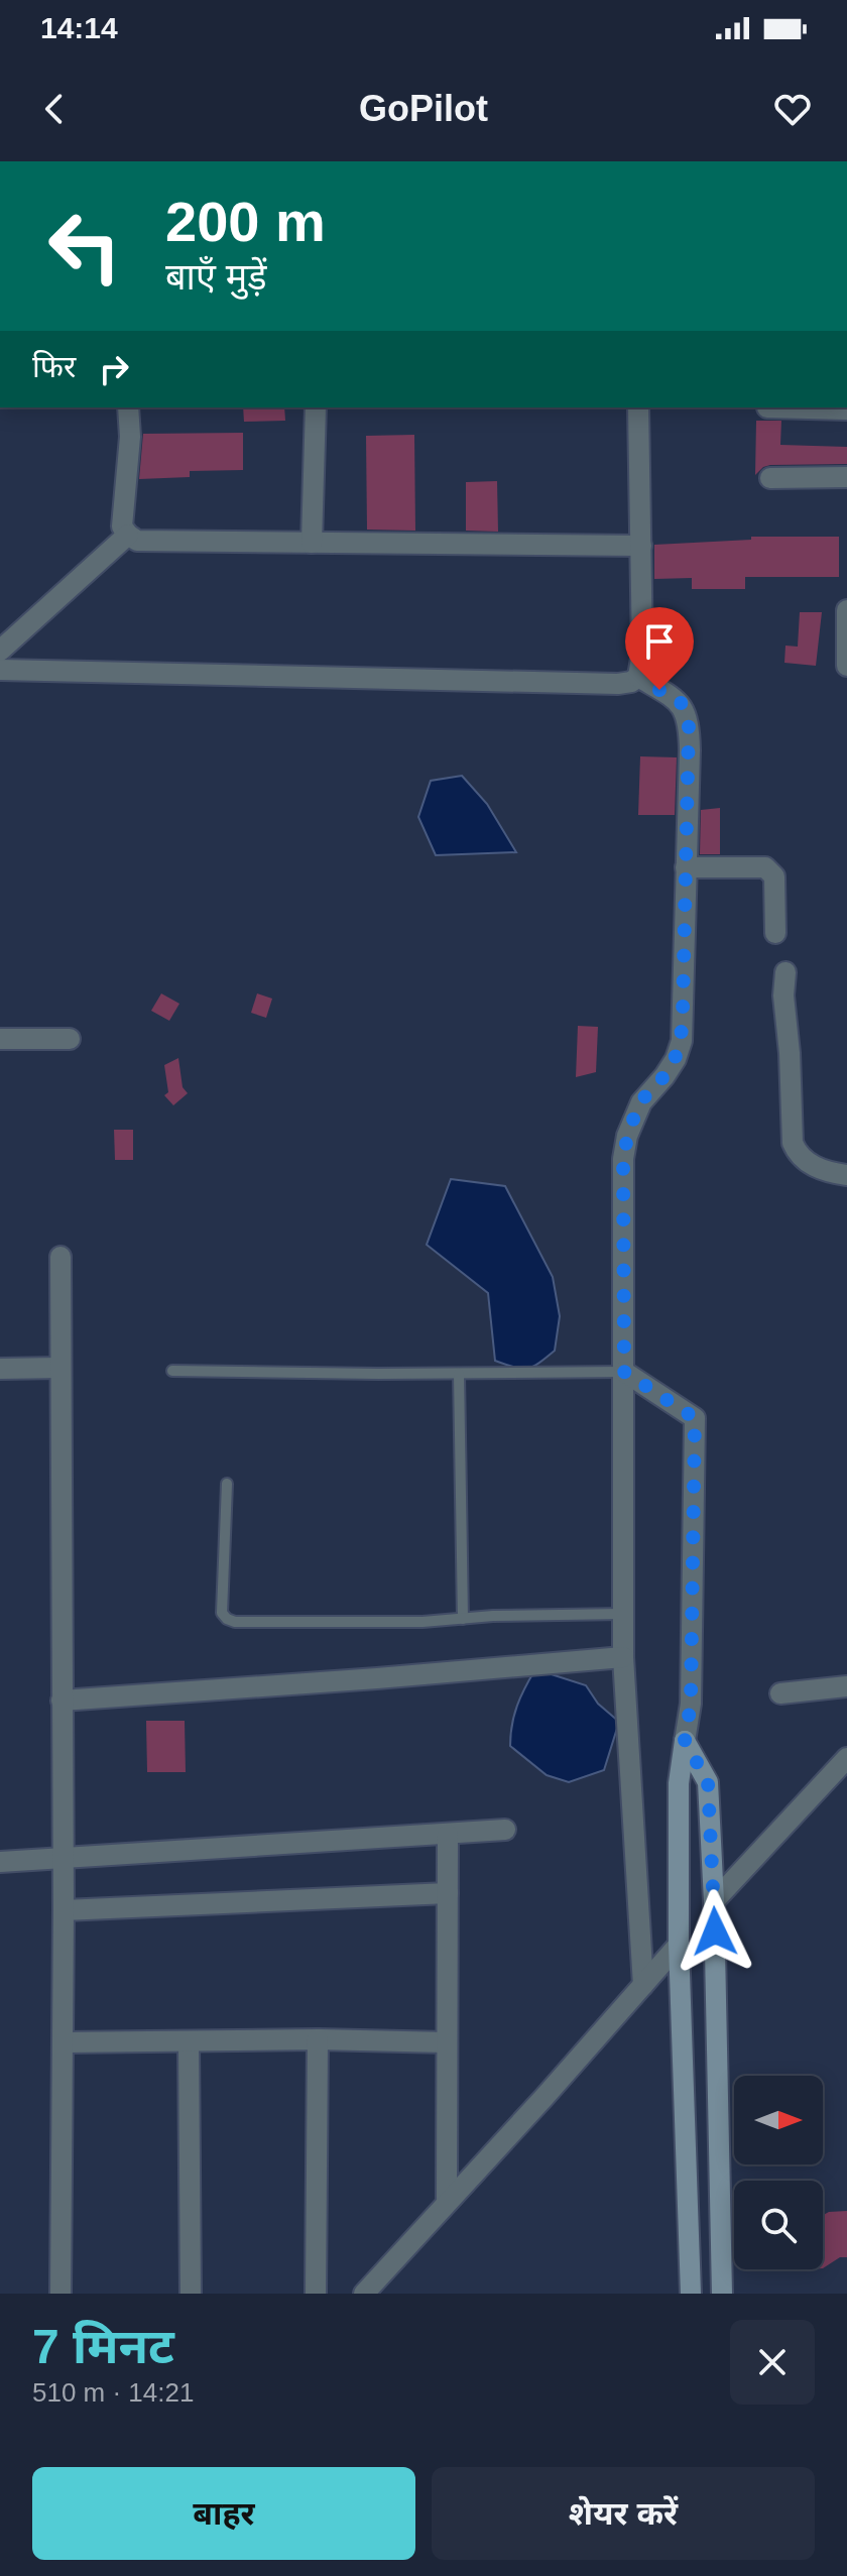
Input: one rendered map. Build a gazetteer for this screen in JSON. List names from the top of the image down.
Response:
{
  "north": "right",
  "page": {
    "status": "14:14",
    "header": "GoPilot",
    "turn": ["200 m", "बाएँ मुड़ें"],
    "then": "फिर",
    "heading": ["7 मिनट", "510 m · 14:21"],
    "buttons": ["बाहर", "शेयर करें"]
  }
}
